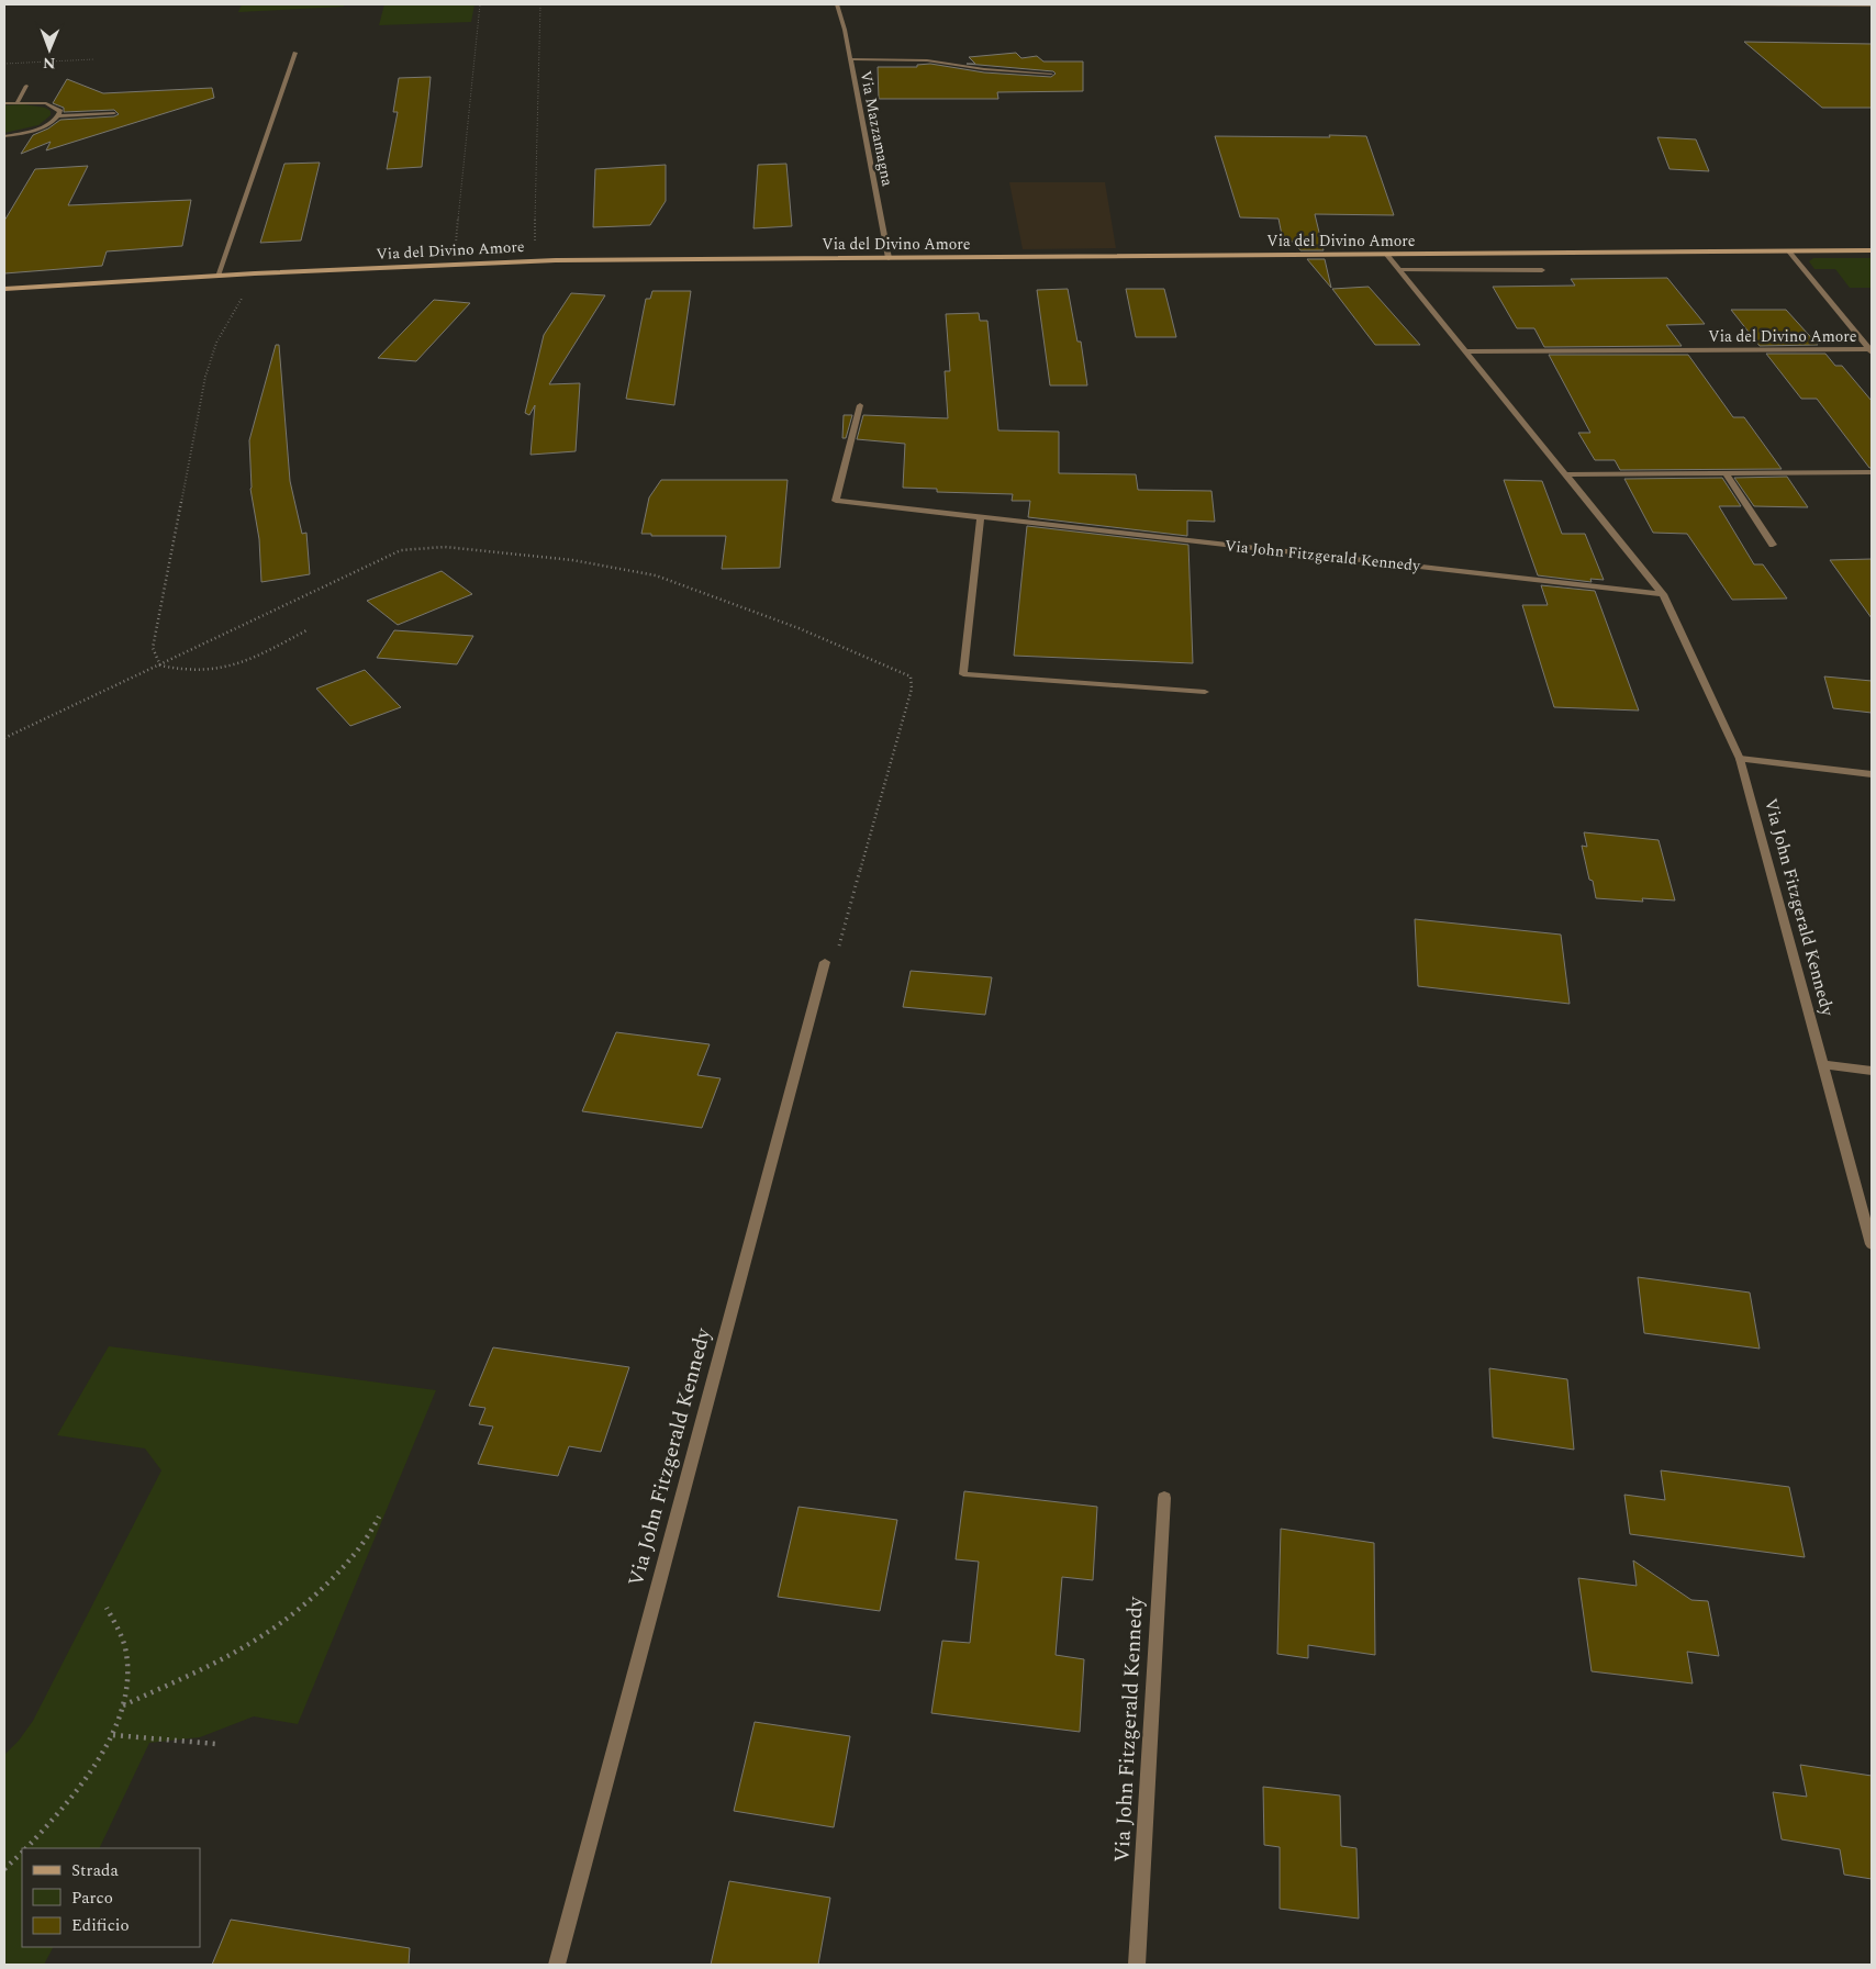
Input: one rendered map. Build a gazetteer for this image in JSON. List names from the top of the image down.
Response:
{
  "streets": {
    "main road": ["Via del Divino Amore"],
    "street": ["Via Mazzamagna", "Via John Fitzgerald Kennedy"]
  },
  "crossings": [
    ["Via Mazzamagna", "Via del Divino Amore"],
    ["Via del Divino Amore", "Via John Fitzgerald Kennedy"]
  ],
  "legend": ["Strada", "Parco", "Edificio"],
  "north": "bottom"
}
